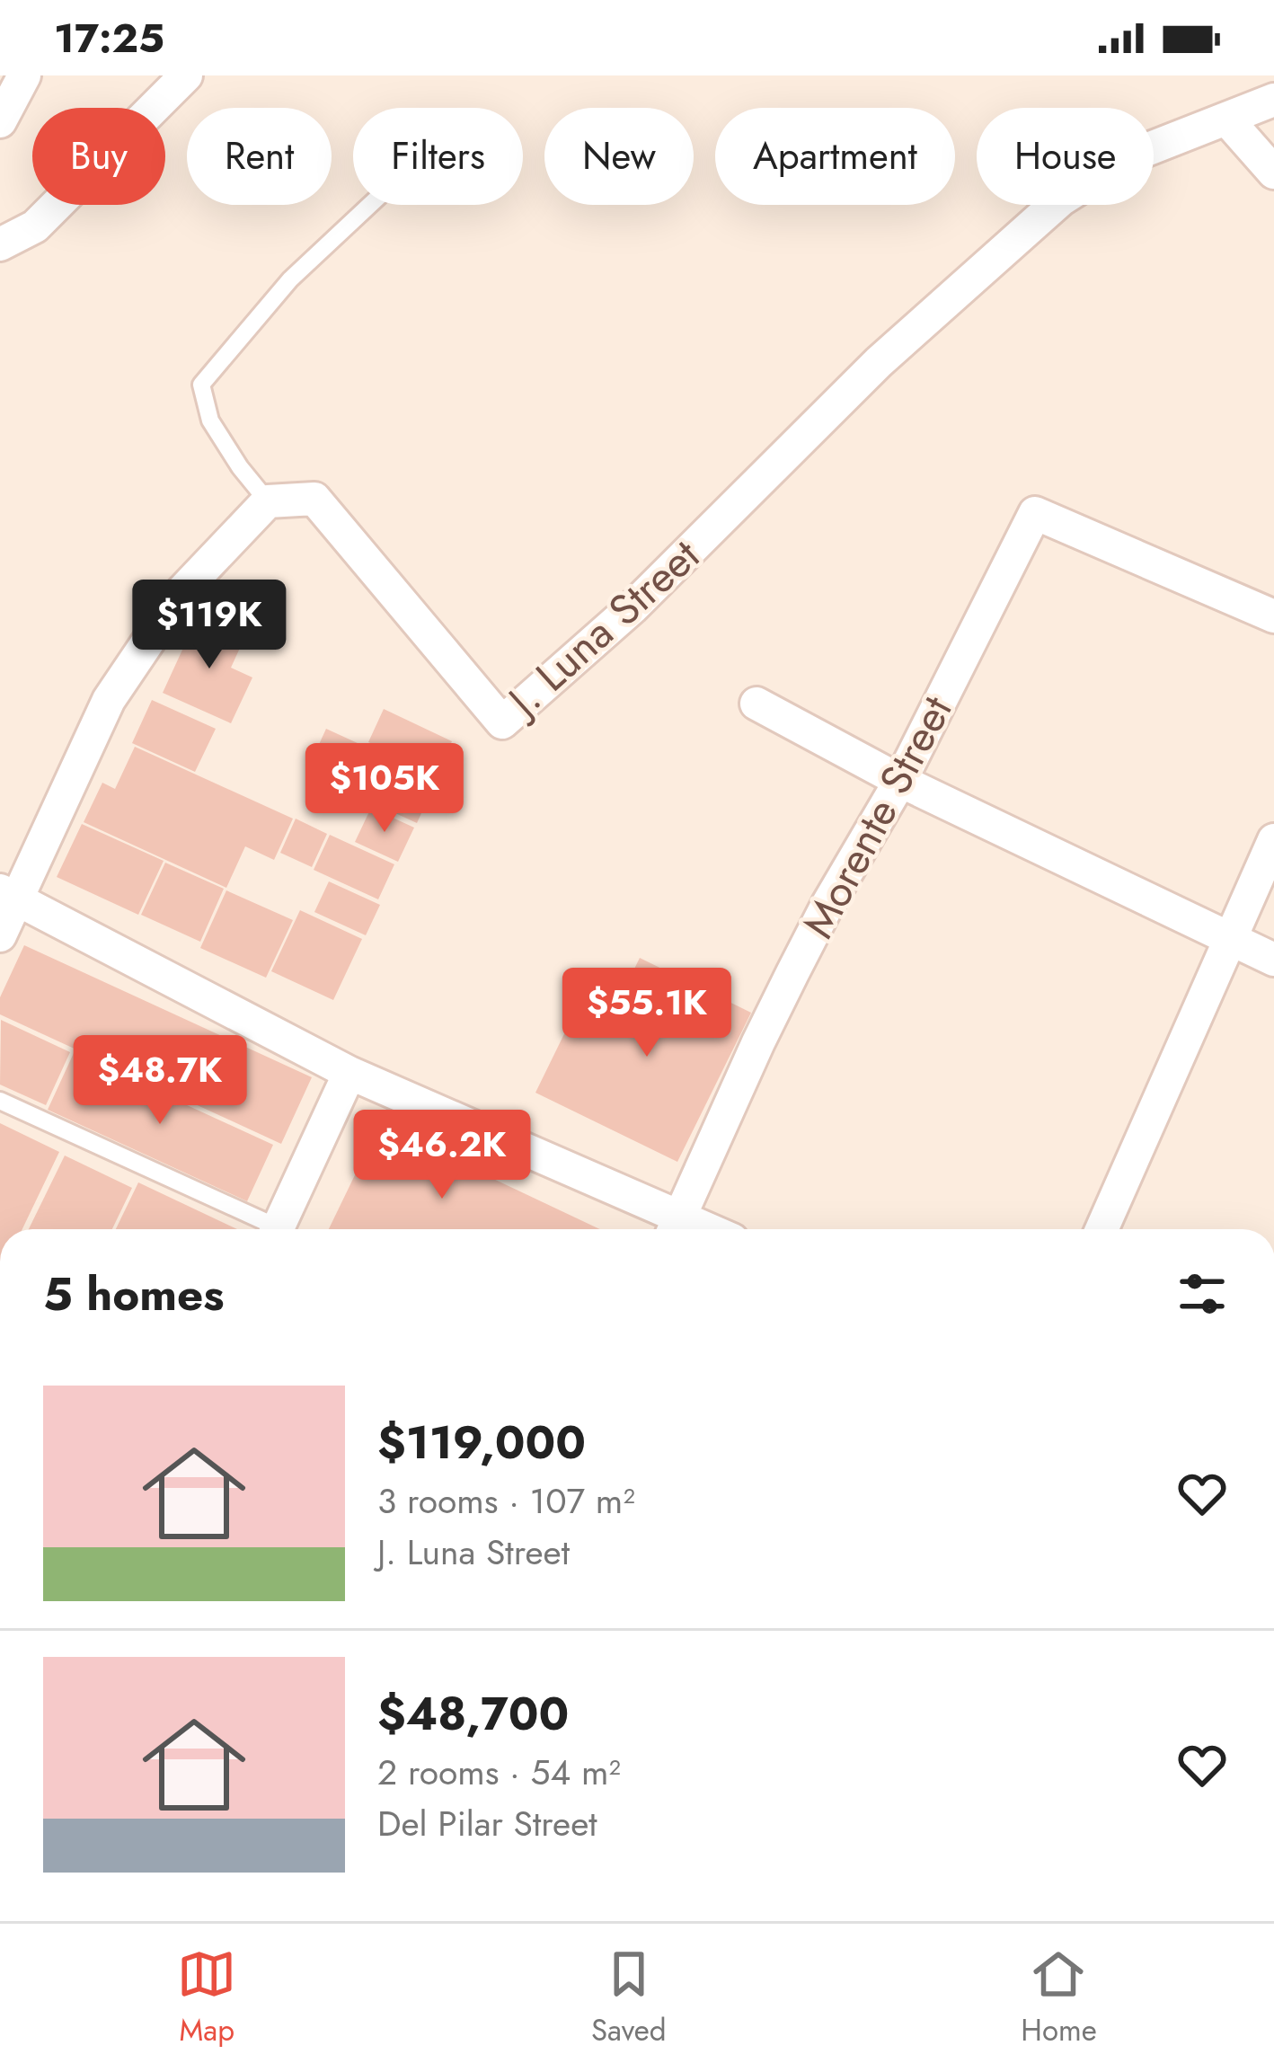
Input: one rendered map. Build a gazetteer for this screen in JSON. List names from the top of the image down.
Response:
{
  "streets": {
    "street": ["J. Luna Street", "Morente Street"]
  },
  "page": {
    "status": "17:25",
    "chip": [
      "Buy",
      "Rent",
      "Filters",
      "New",
      "Apartment",
      "House"
    ],
    "price": [
      "$119K",
      "$105K",
      "$55.1K",
      "$48.7K",
      "$46.2K"
    ],
    "heading": "5 homes",
    "list": [
      {
        "name": "$119,000",
        "note": "3 rooms · 107 m² · J. Luna Street"
      },
      {
        "name": "$48,700",
        "note": "2 rooms · 54 m² · Del Pilar Street"
      }
    ],
    "tabs": ["Map", "Saved", "Home"]
  }
}
